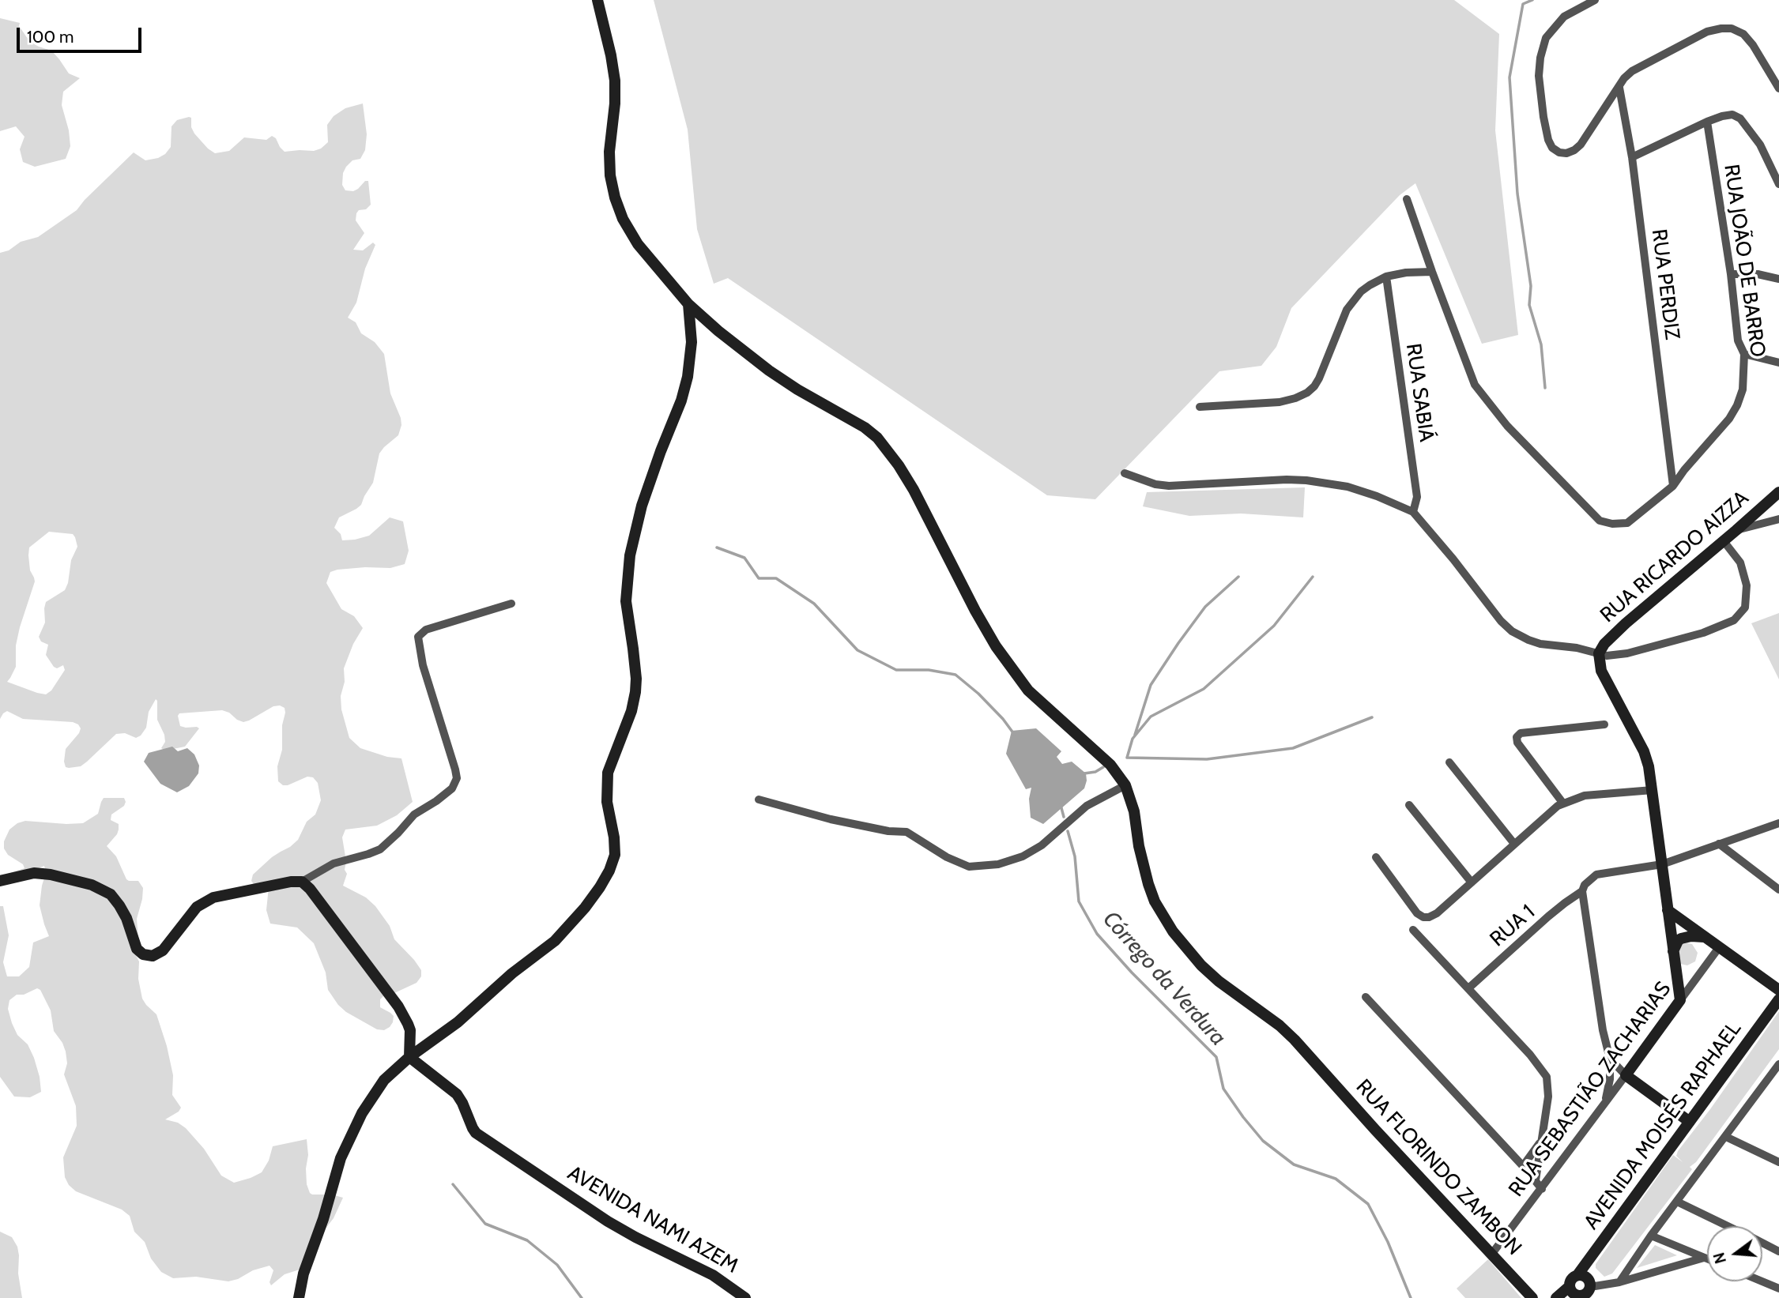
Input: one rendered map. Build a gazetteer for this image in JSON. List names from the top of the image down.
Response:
{
  "streets": {
    "street": [
      "RUA JOÃO DE BARRO",
      "RUA PERDIZ",
      "RUA SABIÁ",
      "RUA RICARDO AIZZA",
      "RUA 1",
      "RUA SEBASTIÃO ZACHARIAS",
      "AVENIDA MOISÉS RAPHAEL",
      "RUA FLORINDO ZAMBON",
      "AVENIDA NAMI AZEM"
    ]
  },
  "crossings": [
    ["RUA JOÃO DE BARRO", "RUA PERDIZ"],
    ["RUA SABIÁ", "RUA RICARDO AIZZA"],
    ["RUA SEBASTIÃO ZACHARIAS", "RUA FLORINDO ZAMBON"]
  ],
  "water": ["Córrego da Verdura"],
  "scale_bar": "100 m",
  "north": "left"
}
